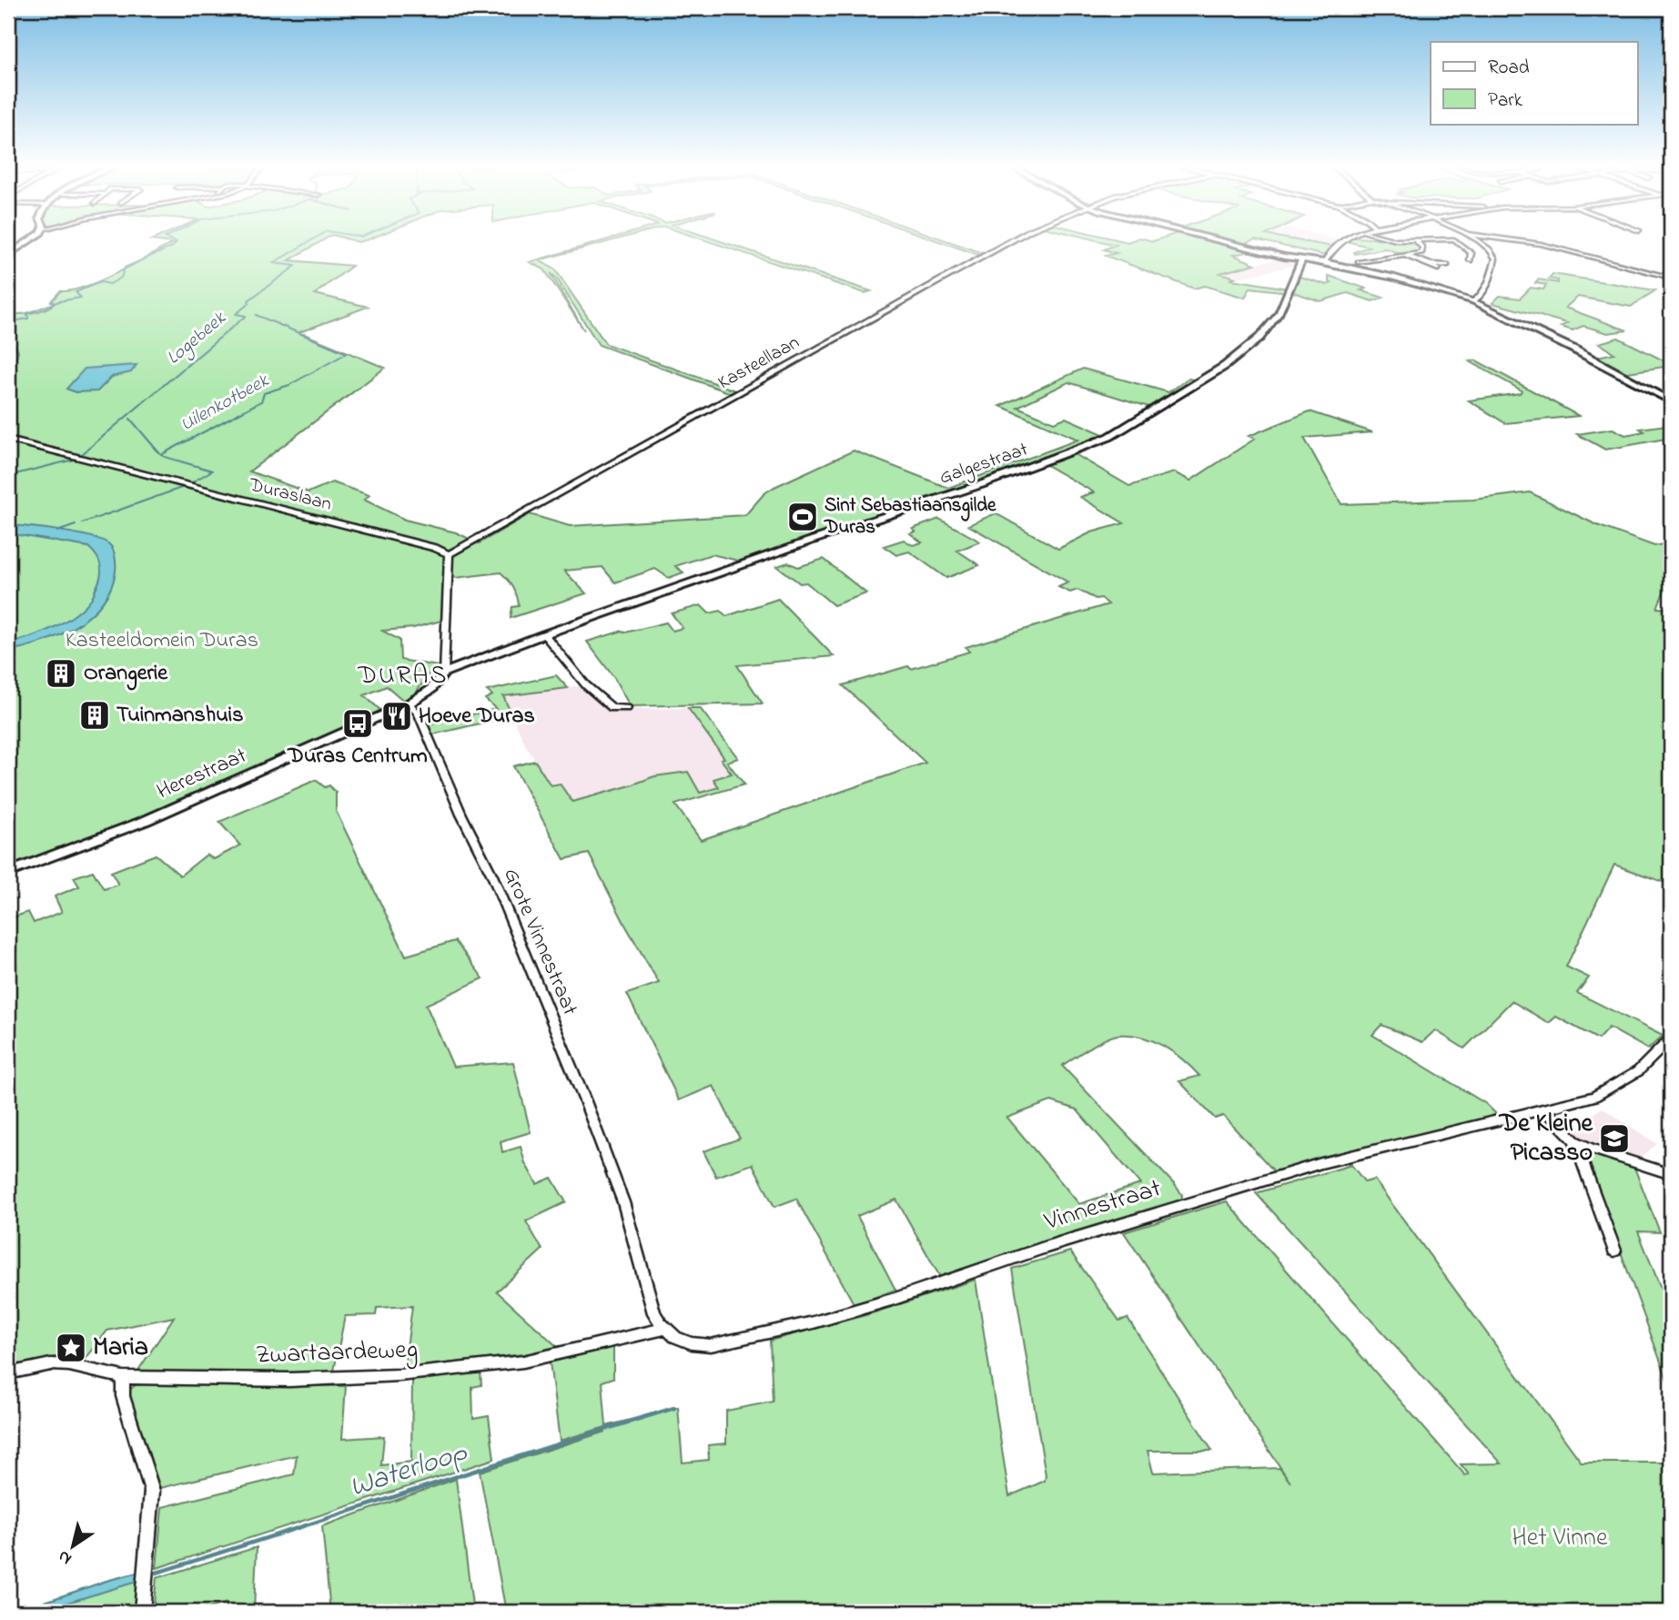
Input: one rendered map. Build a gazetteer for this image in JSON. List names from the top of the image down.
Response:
{
  "streets": {
    "street": [
      "Kasteellaan",
      "Galgestraat",
      "Duraslaan",
      "Herestraat",
      "Grote Vinnestraat",
      "Vinnestraat",
      "Zwartaardeweg"
    ]
  },
  "crossings": [
    ["Kasteellaan", "Duraslaan"],
    ["Galgestraat", "Herestraat"],
    ["Galgestraat", "Grote Vinnestraat"],
    ["Herestraat", "Grote Vinnestraat"],
    ["Grote Vinnestraat", "Vinnestraat"],
    ["Grote Vinnestraat", "Zwartaardeweg"],
    ["Vinnestraat", "Zwartaardeweg"]
  ],
  "districts": ["DURAS"],
  "water": ["Logebeek", "Uilenkotbeek", "Waterloop"],
  "parks": ["Kasteeldomein Duras", "Het Vinne"],
  "places": {
    "sports": ["Sint Sebastiaansgilde Duras"],
    "building": ["Orangerie", "Tuinmanshuis"],
    "restaurant": ["Hoeve Duras"],
    "bus stop": ["Duras Centrum"],
    "school or university": ["De Kleine Picasso"],
    "place": ["Maria"]
  },
  "legend": ["Road", "Park"],
  "north": "bottom left"
}
